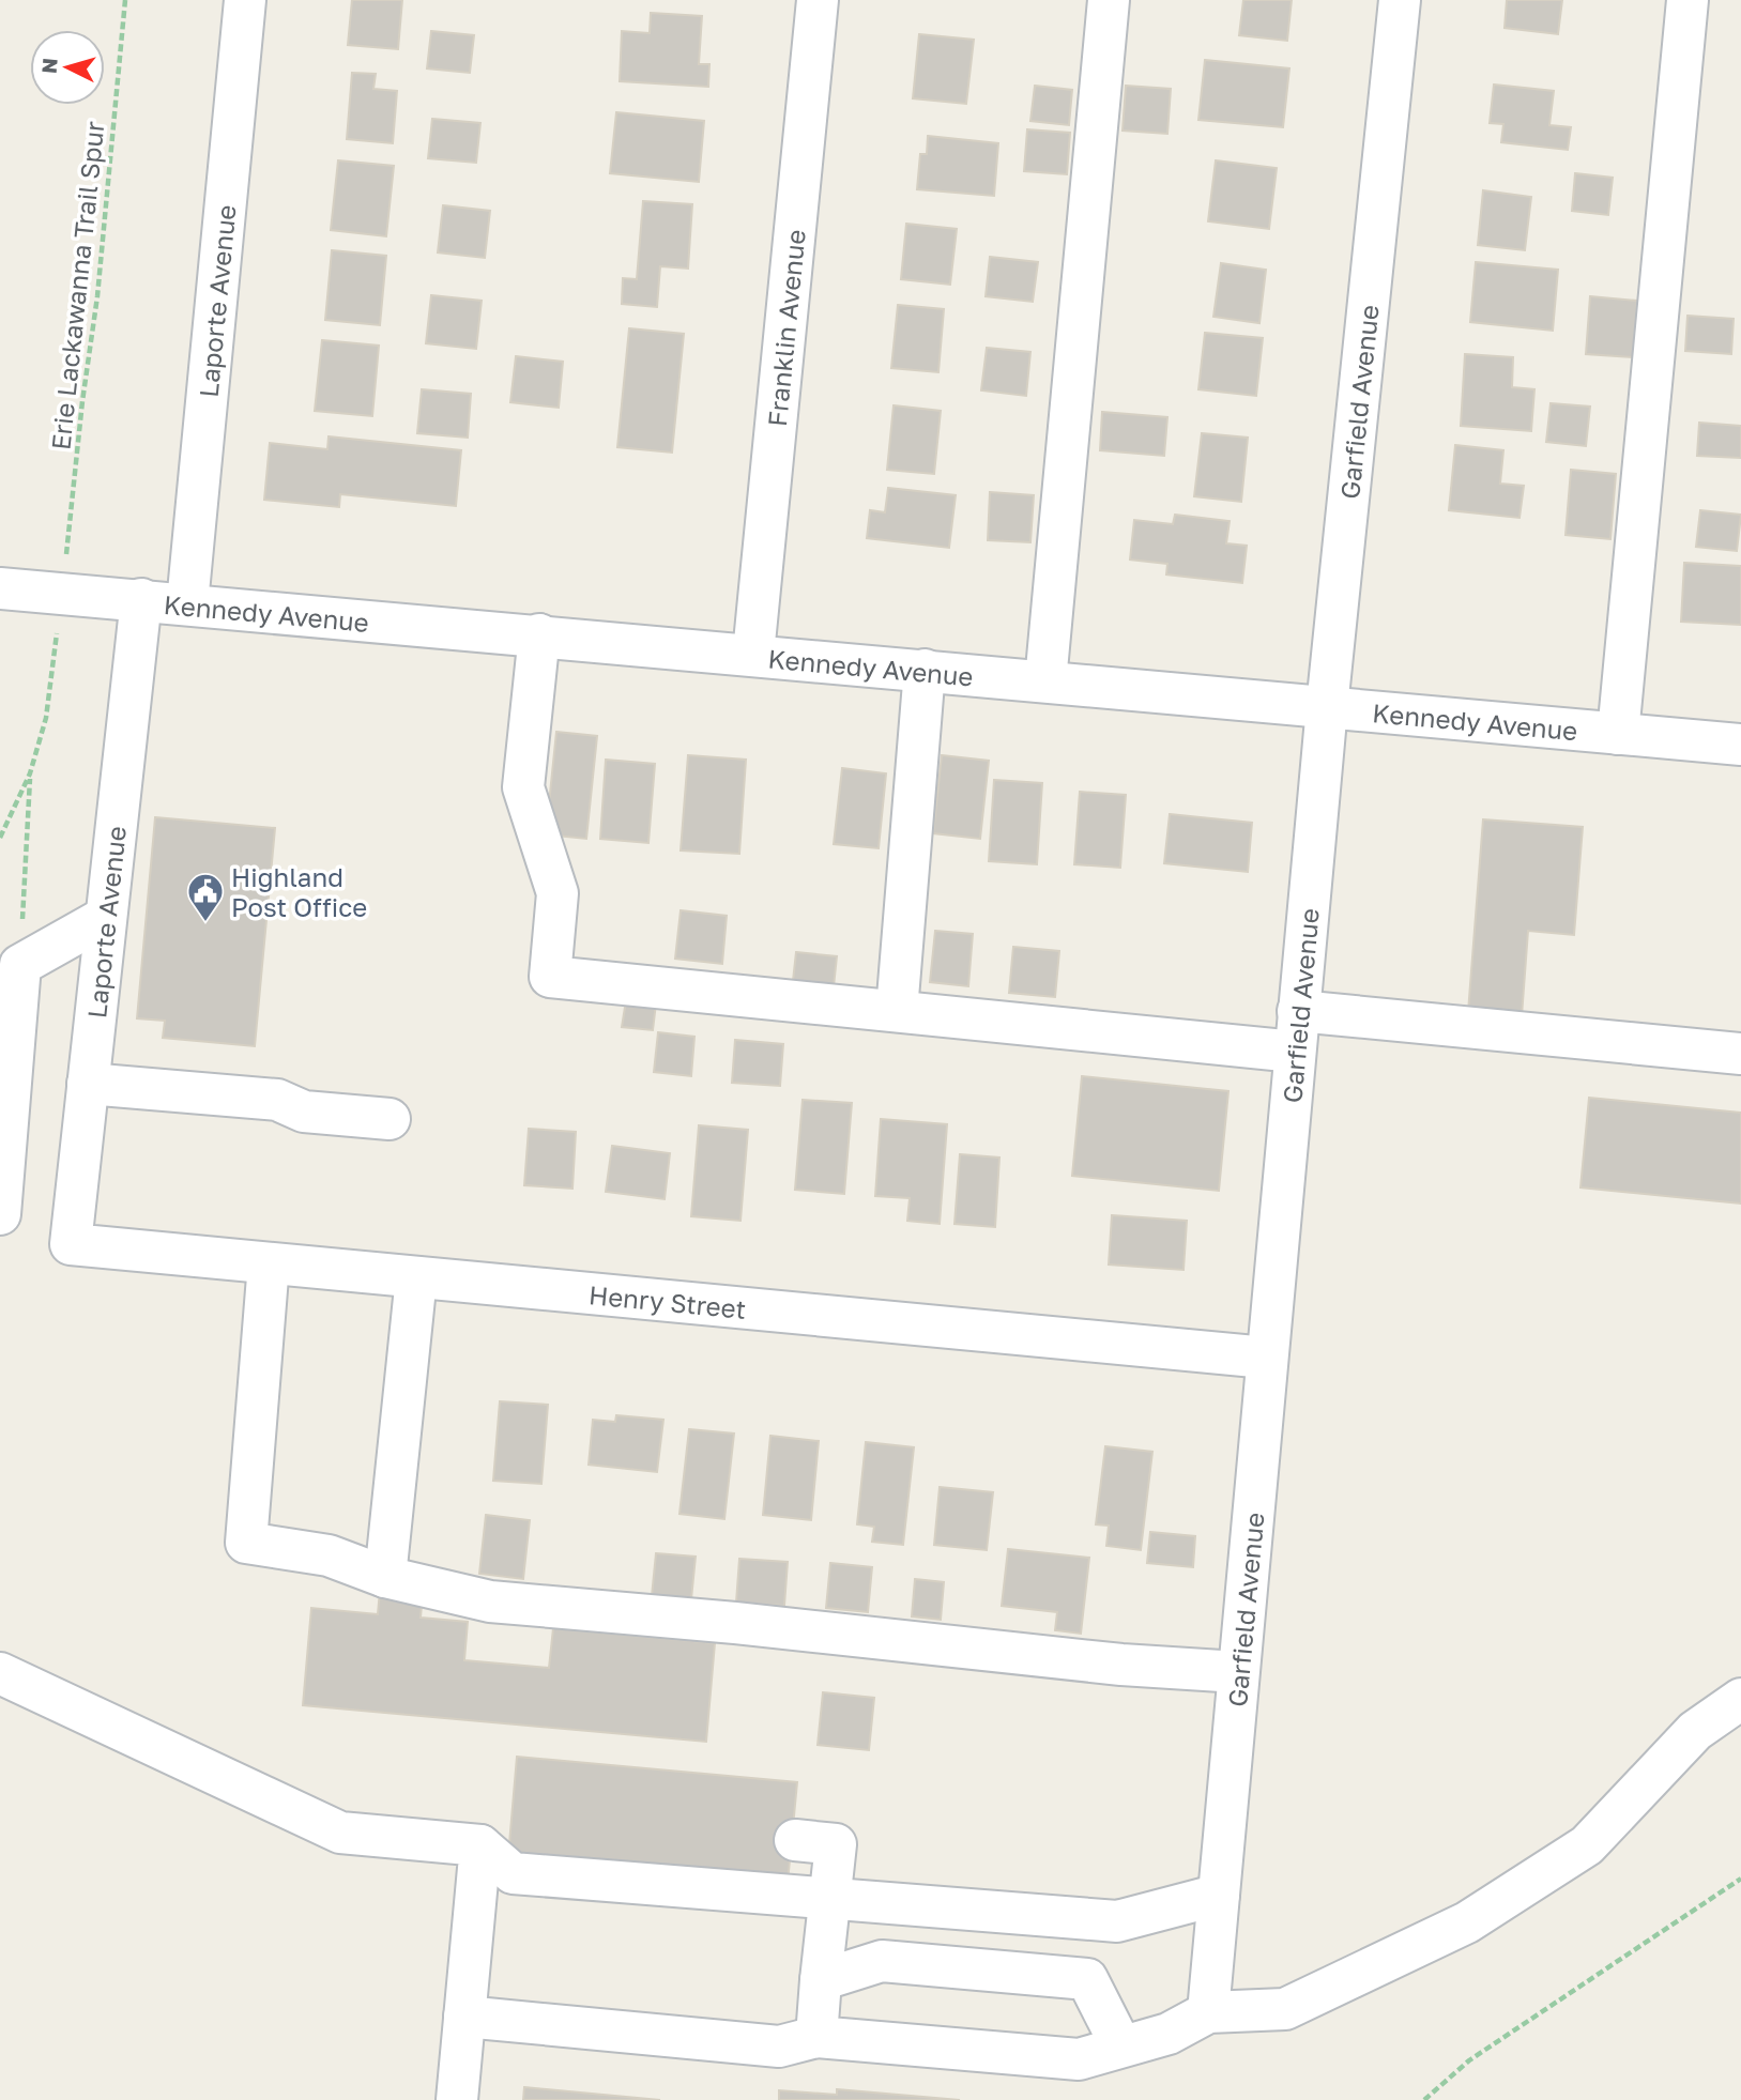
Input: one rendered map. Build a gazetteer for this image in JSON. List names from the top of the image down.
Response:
{
  "streets": {
    "street": [
      "Laporte Avenue",
      "Franklin Avenue",
      "Garfield Avenue",
      "Kennedy Avenue",
      "Henry Street"
    ],
    "path": ["Erie Lackawanna Trail Spur"]
  },
  "crossings": [
    ["Laporte Avenue", "Kennedy Avenue"],
    ["Laporte Avenue", "Henry Street"],
    ["Franklin Avenue", "Kennedy Avenue"],
    ["Garfield Avenue", "Kennedy Avenue"],
    ["Garfield Avenue", "Henry Street"]
  ],
  "places": {
    "public building": ["Highland Post Office"]
  },
  "north": "left"
}
